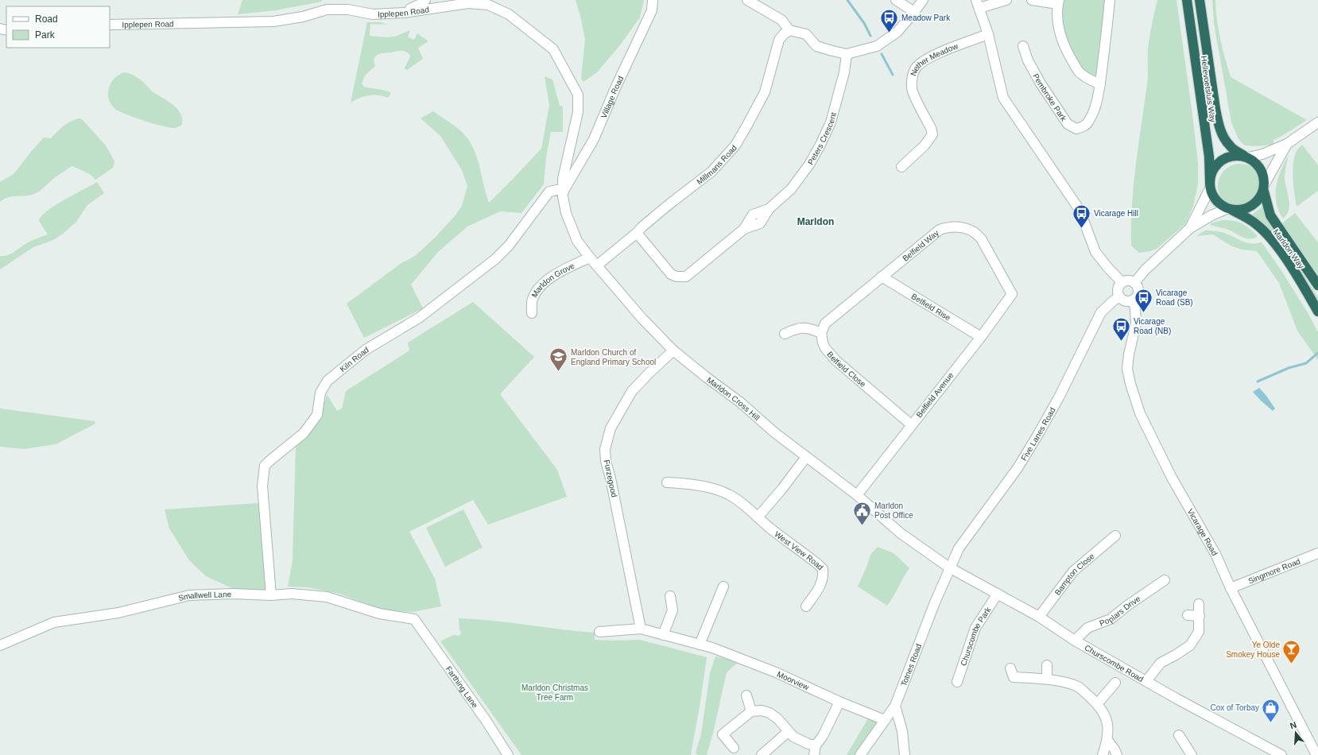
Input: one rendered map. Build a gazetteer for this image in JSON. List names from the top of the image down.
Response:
{
  "streets": {
    "highway": ["Hellevoetsluis Way", "Marldon Way"],
    "street": [
      "Ipplepen Road",
      "Nether Meadow",
      "Village Road",
      "Pembroke Park",
      "Peters Crescent",
      "Millmans Road",
      "Belfield Way",
      "Marldon Grove",
      "Belfield Rise",
      "Kiln Road",
      "Belfield Close",
      "Belfield Avenue",
      "Marldon Cross Hill",
      "Five Lanes Road",
      "Furzegood",
      "Vicarage Road",
      "West View Road",
      "Singmore Road",
      "Bampton Close",
      "Smallwell Lane",
      "Poplars Drive",
      "Churscombe Park",
      "Churscombe Road",
      "Totnes Road",
      "Moorview",
      "Farthing Lane"
    ]
  },
  "crossings": [
    ["Ipplepen Road", "Village Road"],
    ["Ipplepen Road", "Kiln Road"],
    ["Ipplepen Road", "Marldon Cross Hill"],
    ["Hellevoetsluis Way", "Marldon Way"],
    ["Village Road", "Kiln Road"],
    ["Village Road", "Marldon Cross Hill"],
    ["Peters Crescent", "Millmans Road"],
    ["Millmans Road", "Marldon Cross Hill"],
    ["Belfield Way", "Belfield Rise"],
    ["Belfield Way", "Belfield Close"],
    ["Belfield Way", "Belfield Avenue"],
    ["Marldon Grove", "Marldon Cross Hill"],
    ["Belfield Rise", "Belfield Avenue"],
    ["Kiln Road", "Marldon Cross Hill"],
    ["Kiln Road", "Smallwell Lane"],
    ["Belfield Close", "Belfield Avenue"],
    ["Belfield Avenue", "Marldon Cross Hill"],
    ["Marldon Cross Hill", "Five Lanes Road"],
    ["Marldon Cross Hill", "Furzegood"],
    ["Marldon Cross Hill", "Churscombe Road"],
    ["Marldon Cross Hill", "Totnes Road"],
    ["Five Lanes Road", "Vicarage Road"],
    ["Five Lanes Road", "Churscombe Road"],
    ["Five Lanes Road", "Totnes Road"],
    ["Furzegood", "Moorview"],
    ["Vicarage Road", "Singmore Road"],
    ["Bampton Close", "Churscombe Road"],
    ["Smallwell Lane", "Farthing Lane"],
    ["Poplars Drive", "Churscombe Road"],
    ["Churscombe Park", "Churscombe Road"],
    ["Churscombe Road", "Totnes Road"],
    ["Totnes Road", "Moorview"]
  ],
  "districts": ["Marldon"],
  "parks": ["Marldon Christmas Tree Farm"],
  "places": {
    "bus stop": [
      "Meadow Park",
      "Vicarage Hill",
      "Vicarage Road (SB)",
      "Vicarage Road (NB)"
    ],
    "school or university": ["Marldon Church of England Primary School"],
    "public building": ["Marldon Post Office"],
    "bar": ["Ye Olde Smokey House"],
    "shop": ["Cox of Torbay"]
  },
  "legend": ["Road", "Park"],
  "north": "top"
}
